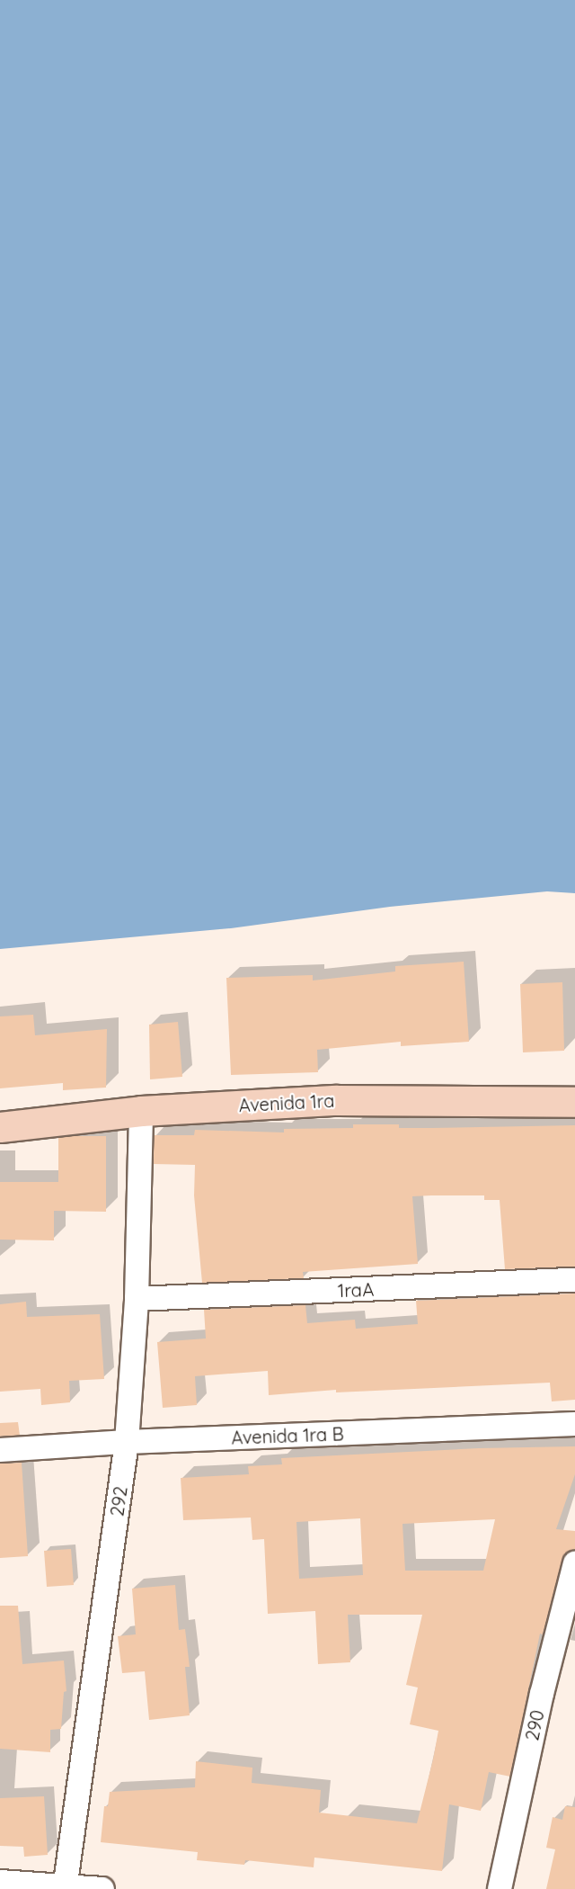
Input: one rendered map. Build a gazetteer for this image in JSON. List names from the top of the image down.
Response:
{
  "streets": {
    "street": [
      "Avenida 1ra",
      "1raA",
      "Avenida 1ra B",
      "292",
      "290"
    ]
  },
  "crossings": [
    ["Avenida 1ra", "292"],
    ["1raA", "292"],
    ["Avenida 1ra B", "292"]
  ]
}
